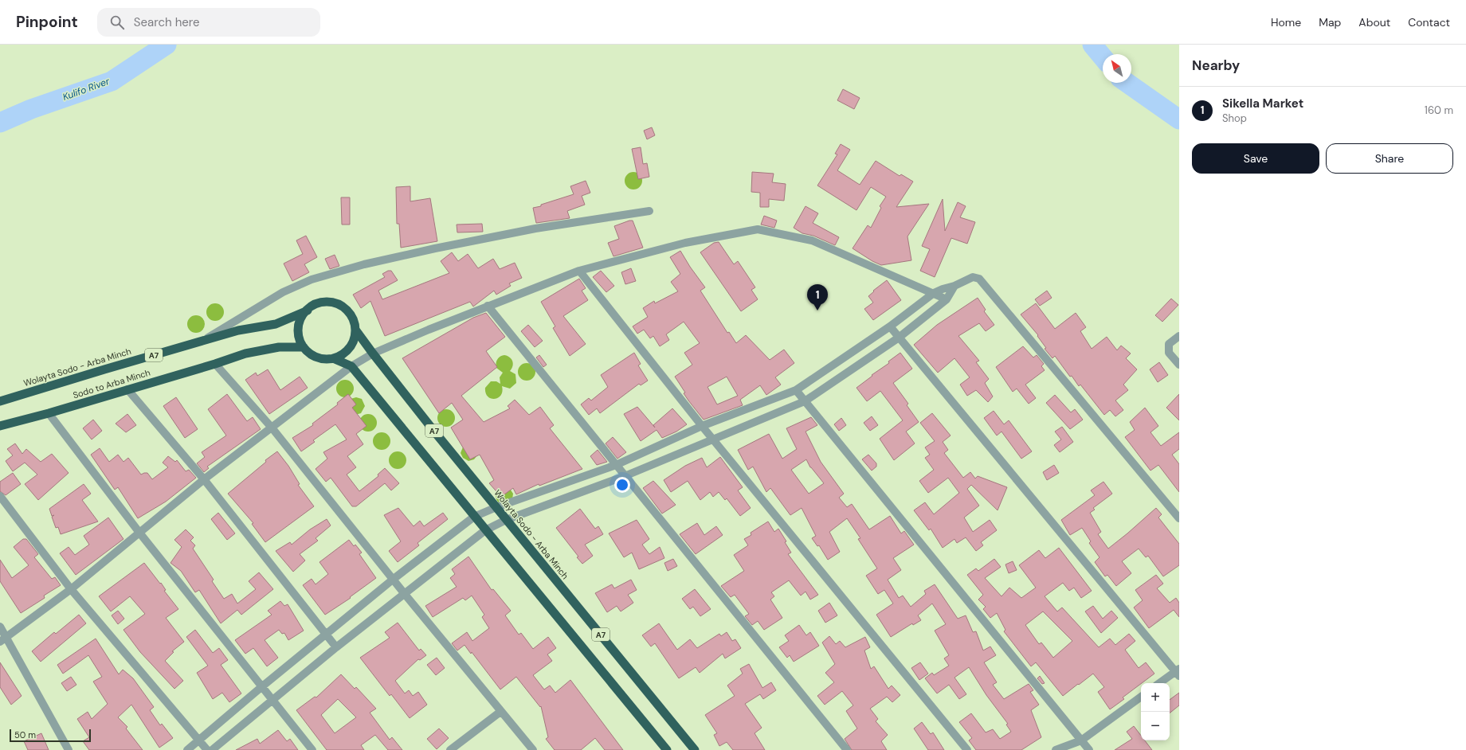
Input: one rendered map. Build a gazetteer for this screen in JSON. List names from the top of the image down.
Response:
{
  "streets": {
    "highway": ["A7", "Wolayta Sodo - Arba Minch", "Sodo to Arba Minch"]
  },
  "crossings": [
    ["A7", "Wolayta Sodo - Arba Minch"],
    ["A7", "Sodo to Arba Minch"],
    ["Wolayta Sodo - Arba Minch", "Sodo to Arba Minch"]
  ],
  "water": ["Kulifo River"],
  "scale_bar": "50 m",
  "north": "top left",
  "page": {
    "header": "Pinpoint",
    "search": "Search here",
    "nav": [
      "Home",
      "Map",
      "About",
      "Contact"
    ],
    "heading": "Nearby",
    "list": [
      {
        "mark": "1",
        "name": "Sikella Market",
        "note": "Shop",
        "value": "160 m"
      }
    ],
    "buttons": ["Save", "Share"],
    "pins": "1",
    "map_buttons": ["+", "−"],
    "scale": "50 m"
  }
}
